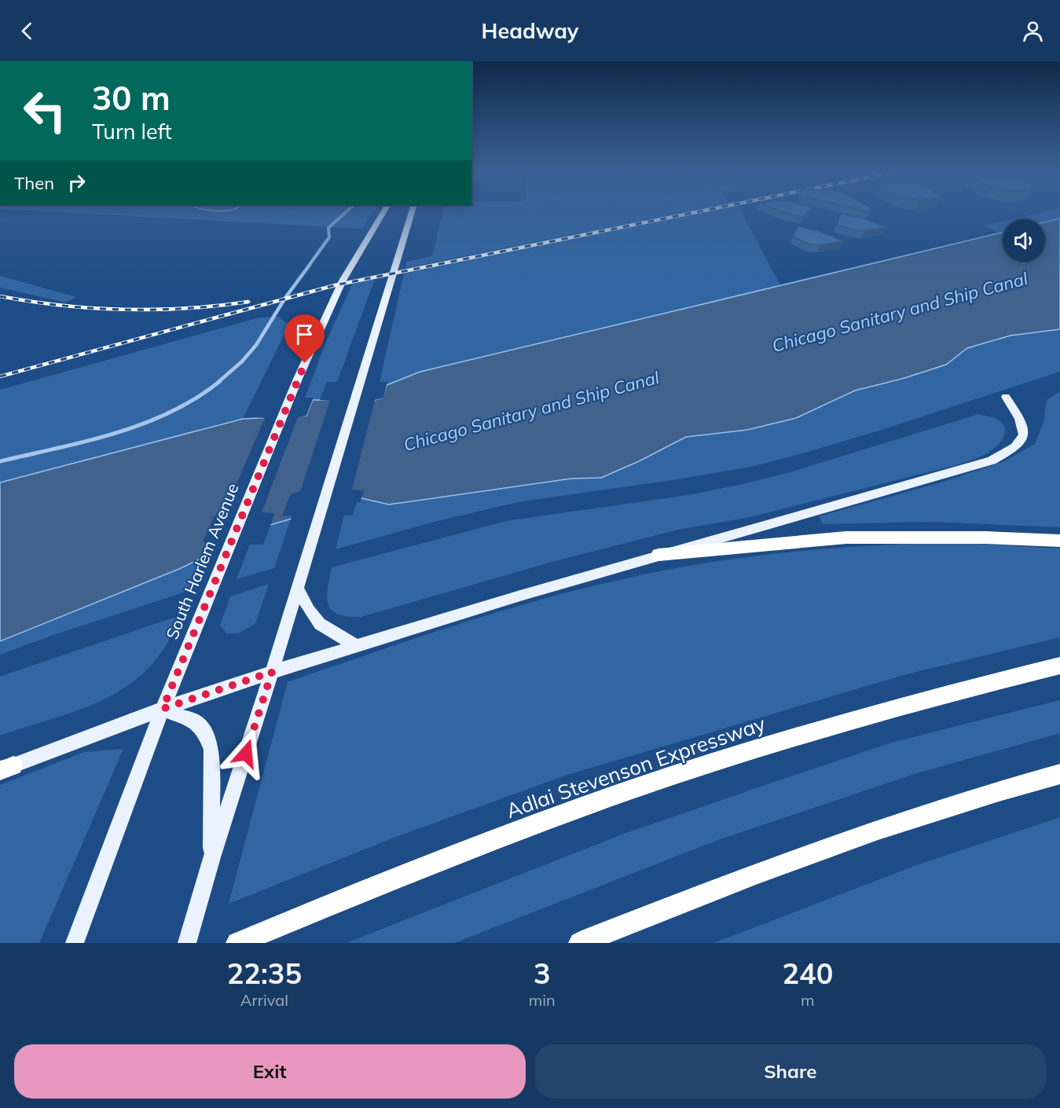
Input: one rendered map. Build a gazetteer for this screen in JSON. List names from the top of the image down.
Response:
{
  "streets": {
    "highway": ["Adlai Stevenson Expressway"],
    "main road": ["South Harlem Avenue"]
  },
  "water": ["Chicago Sanitary and Ship Canal"],
  "page": {
    "header": "Headway",
    "turn": ["30 m", "Turn left"],
    "then": "Then",
    "eta": [
      "22:35",
      "Arrival",
      "3",
      "min",
      "240",
      "m"
    ],
    "buttons": ["Exit", "Share"]
  }
}
